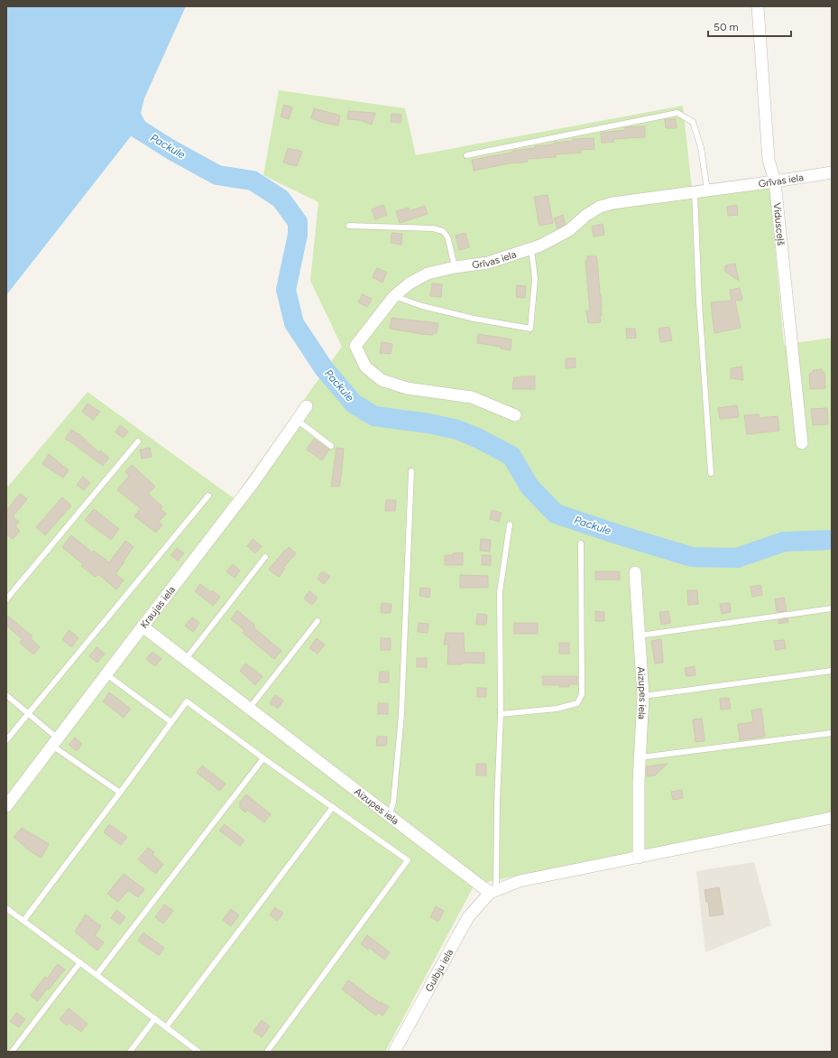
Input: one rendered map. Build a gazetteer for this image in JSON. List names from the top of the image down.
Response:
{
  "streets": {
    "street": [
      "Grīvas iela",
      "Vidusceļš",
      "Kraujas iela",
      "Aizupes iela",
      "Gulbju iela"
    ]
  },
  "crossings": [
    ["Grīvas iela", "Vidusceļš"],
    ["Kraujas iela", "Aizupes iela"],
    ["Aizupes iela", "Gulbju iela"]
  ],
  "water": ["Packule"],
  "scale_bar": "50 m"
}
